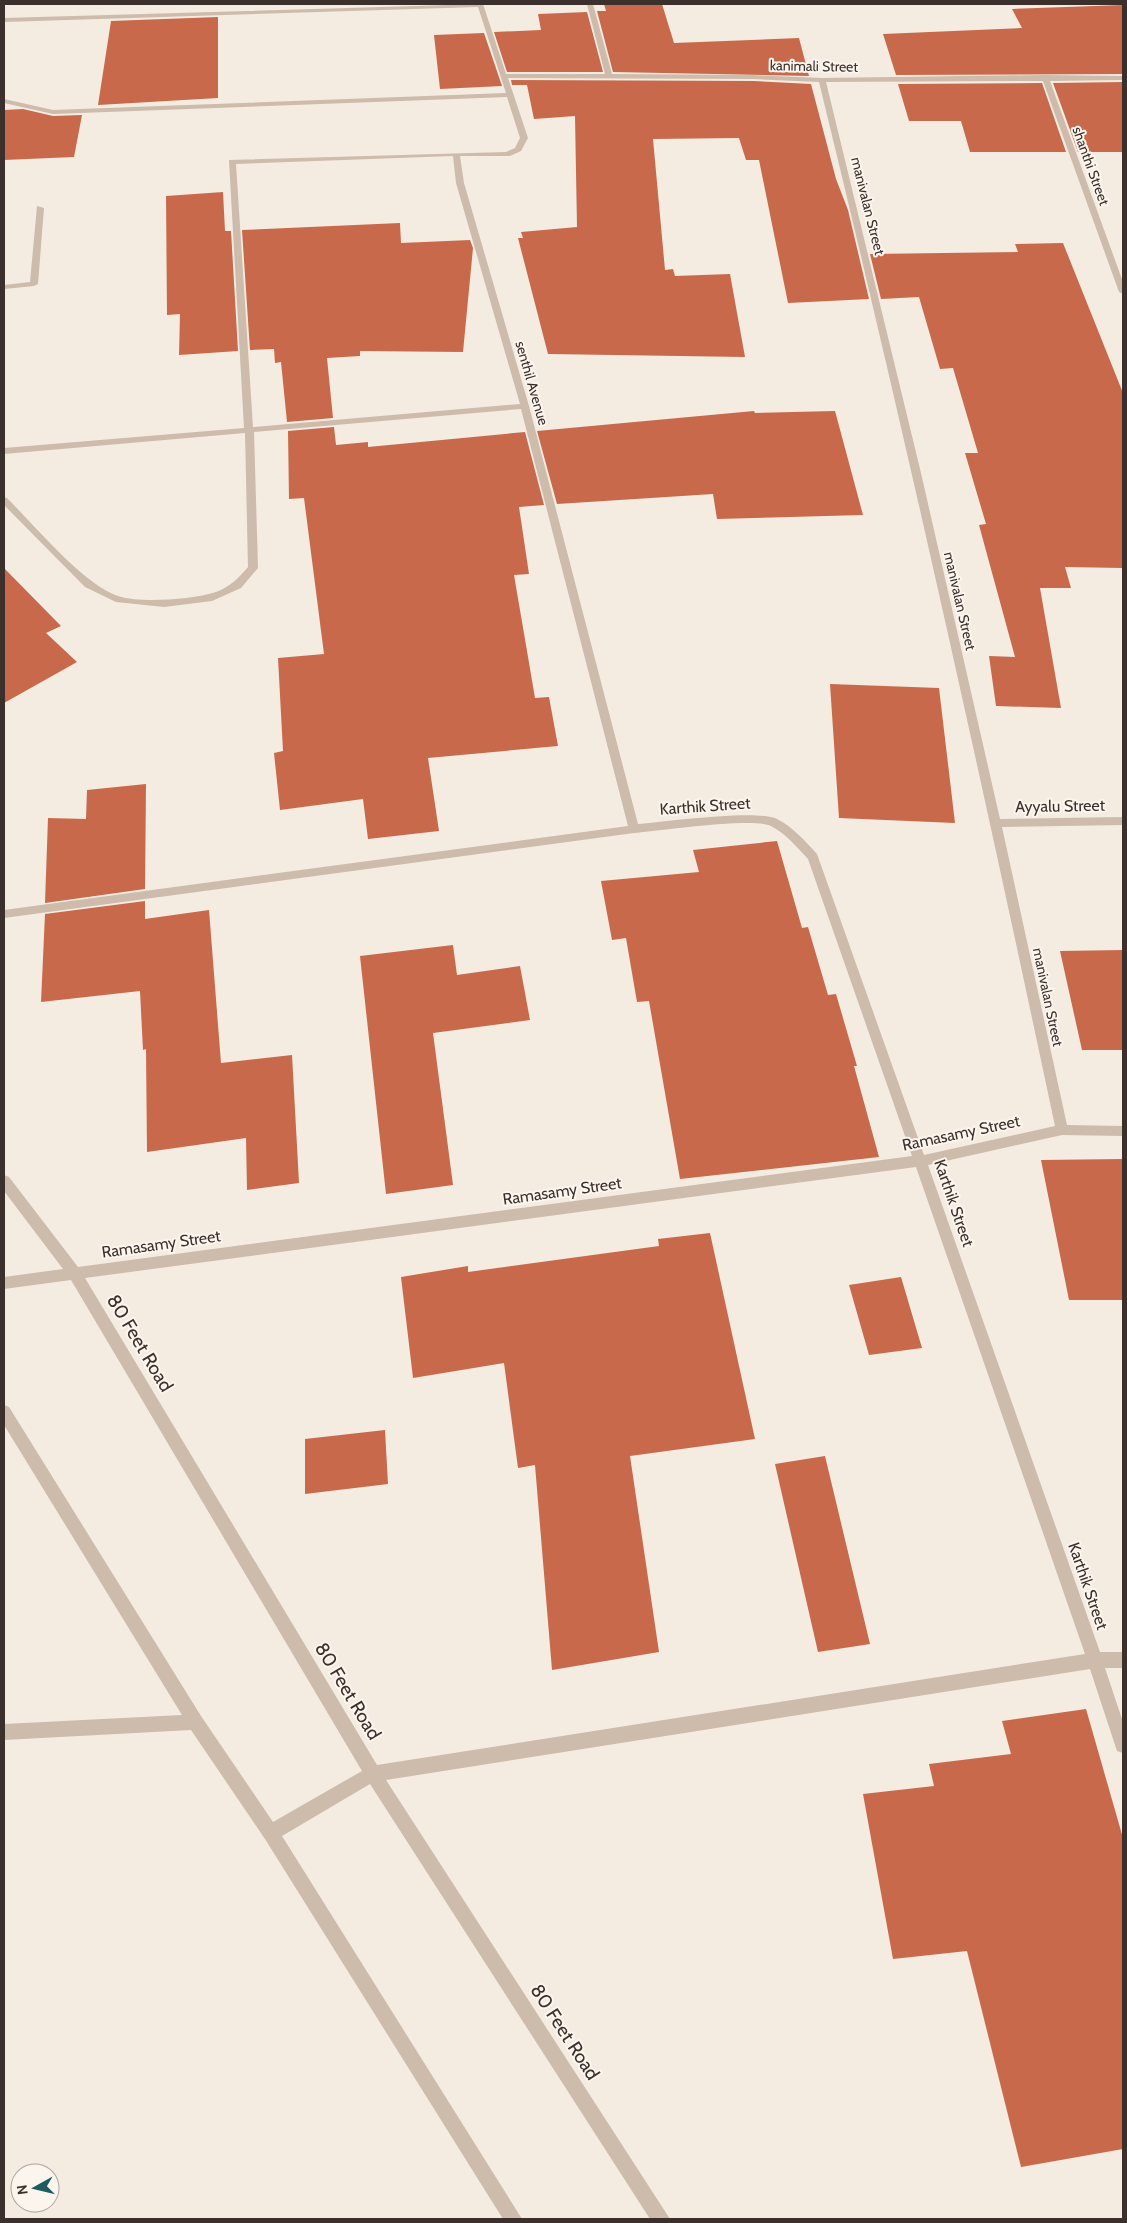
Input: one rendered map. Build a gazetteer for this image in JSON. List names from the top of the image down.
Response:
{
  "streets": {
    "street": [
      "kanimali Street",
      "shanthi Street",
      "manivalan Street",
      "senthil Avenue",
      "Karthik Street",
      "Ayyalu Street",
      "Ramasamy Street",
      "80 Feet Road"
    ]
  },
  "crossings": [
    ["kanimali Street", "shanthi Street"],
    ["kanimali Street", "manivalan Street"],
    ["manivalan Street", "Ayyalu Street"],
    ["manivalan Street", "Ramasamy Street"],
    ["senthil Avenue", "Karthik Street"],
    ["Karthik Street", "Ramasamy Street"],
    ["Ramasamy Street", "80 Feet Road"]
  ],
  "north": "left"
}
